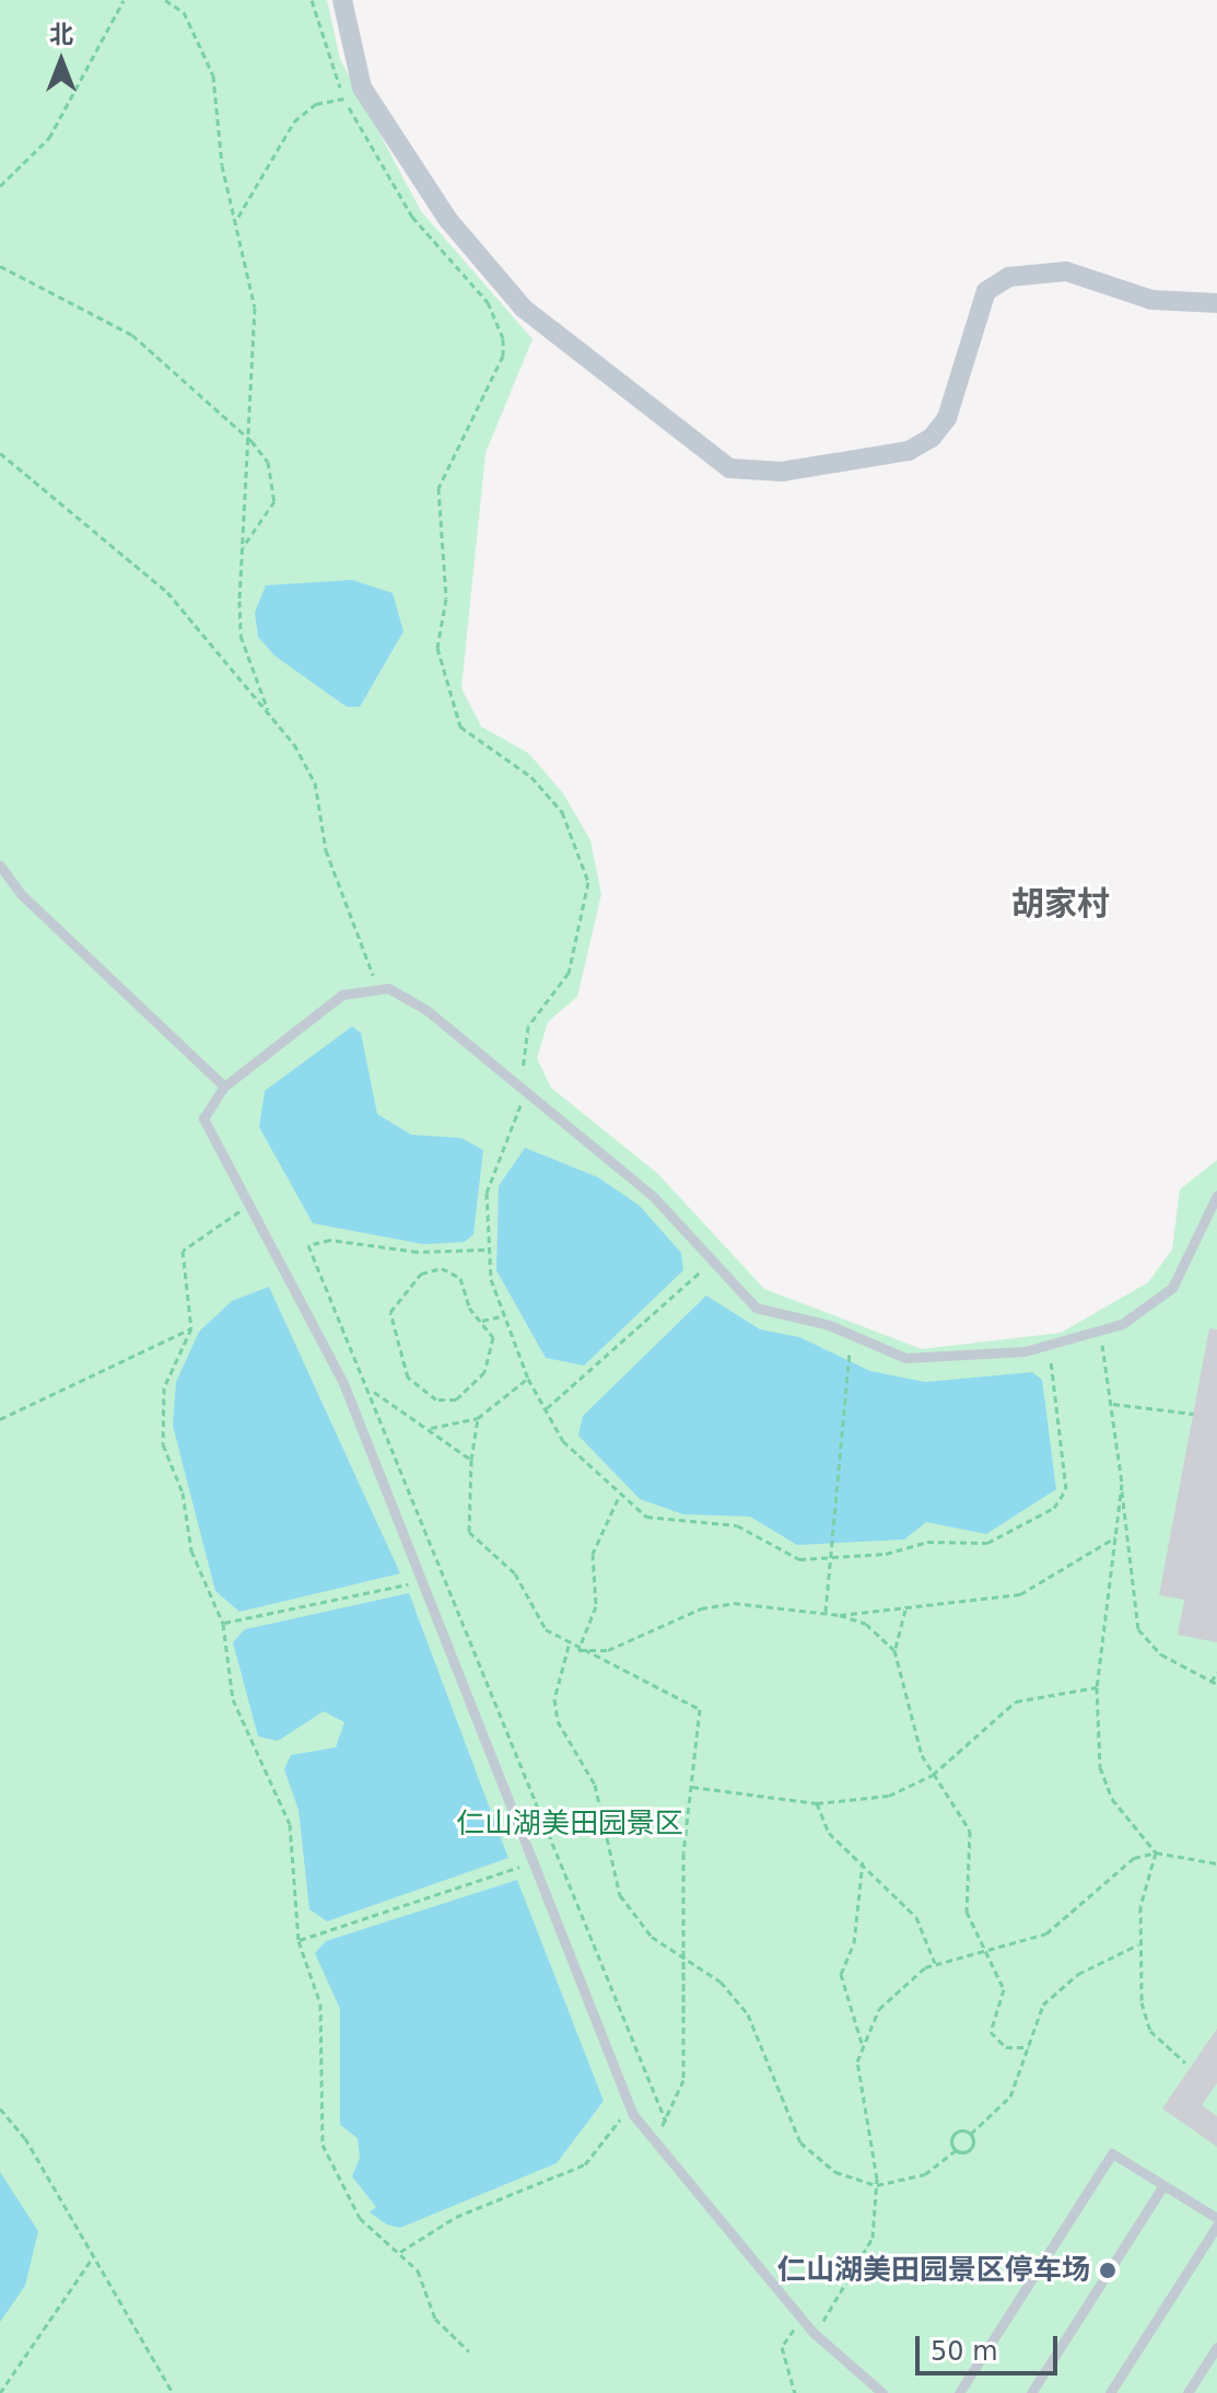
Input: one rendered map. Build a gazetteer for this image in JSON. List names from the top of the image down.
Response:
{
  "districts": ["胡家村"],
  "parks": ["仁山湖美田园景区"],
  "places": ["仁山湖美田园景区停车场"],
  "scale_bar": "50 m",
  "north": "top"
}
